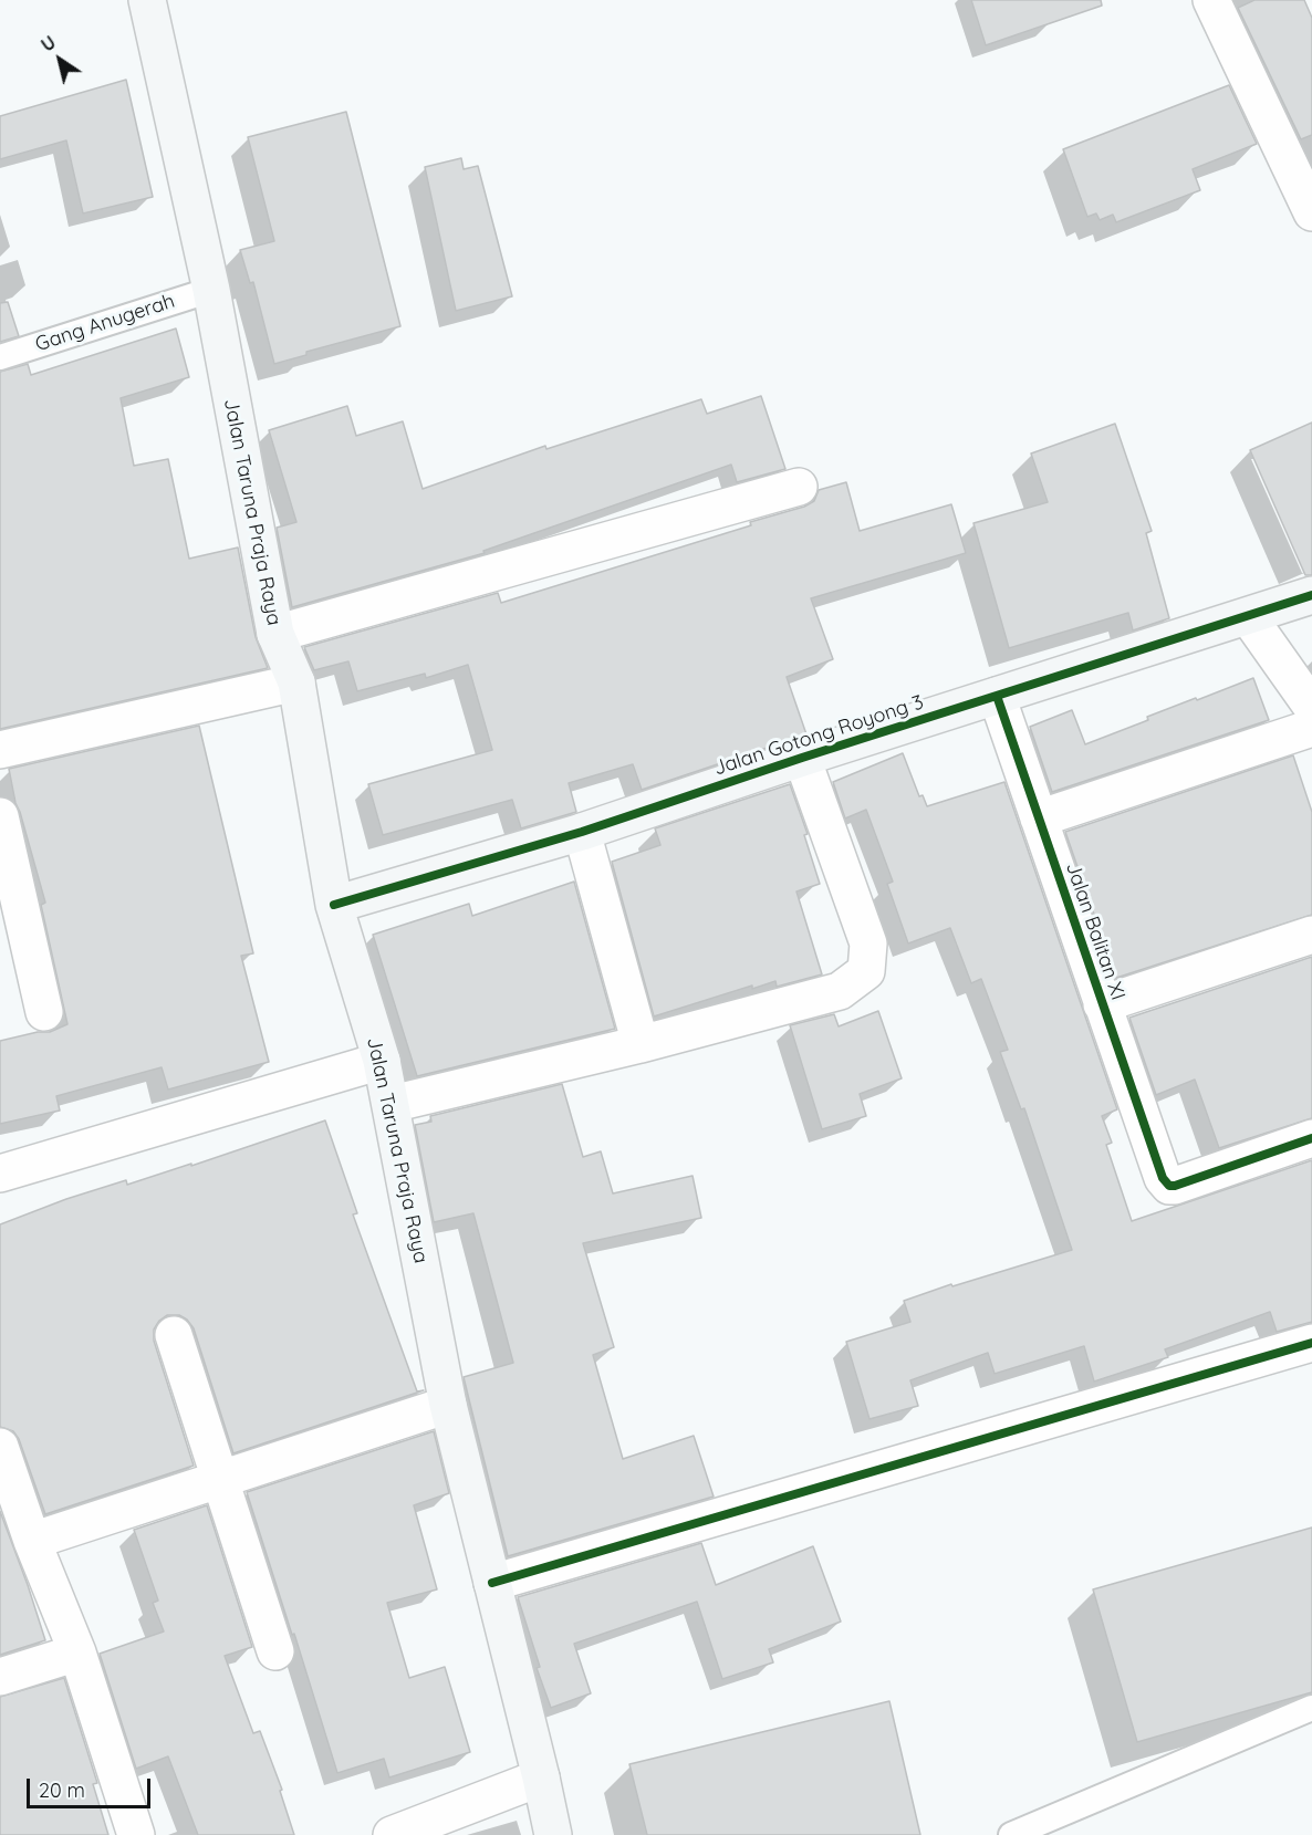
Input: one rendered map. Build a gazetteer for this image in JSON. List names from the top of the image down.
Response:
{
  "streets": {
    "main road": ["Jalan Taruna Praja Raya", "Jalan Gotong Royong 3"],
    "street": ["Jalan Balitan XI"],
    "lane": ["Gang Anugerah"]
  },
  "crossings": [
    ["Gang Anugerah", "Jalan Taruna Praja Raya"],
    ["Jalan Taruna Praja Raya", "Jalan Gotong Royong 3"],
    ["Jalan Gotong Royong 3", "Jalan Balitan XI"]
  ],
  "scale_bar": "20 m",
  "north": "top left"
}
